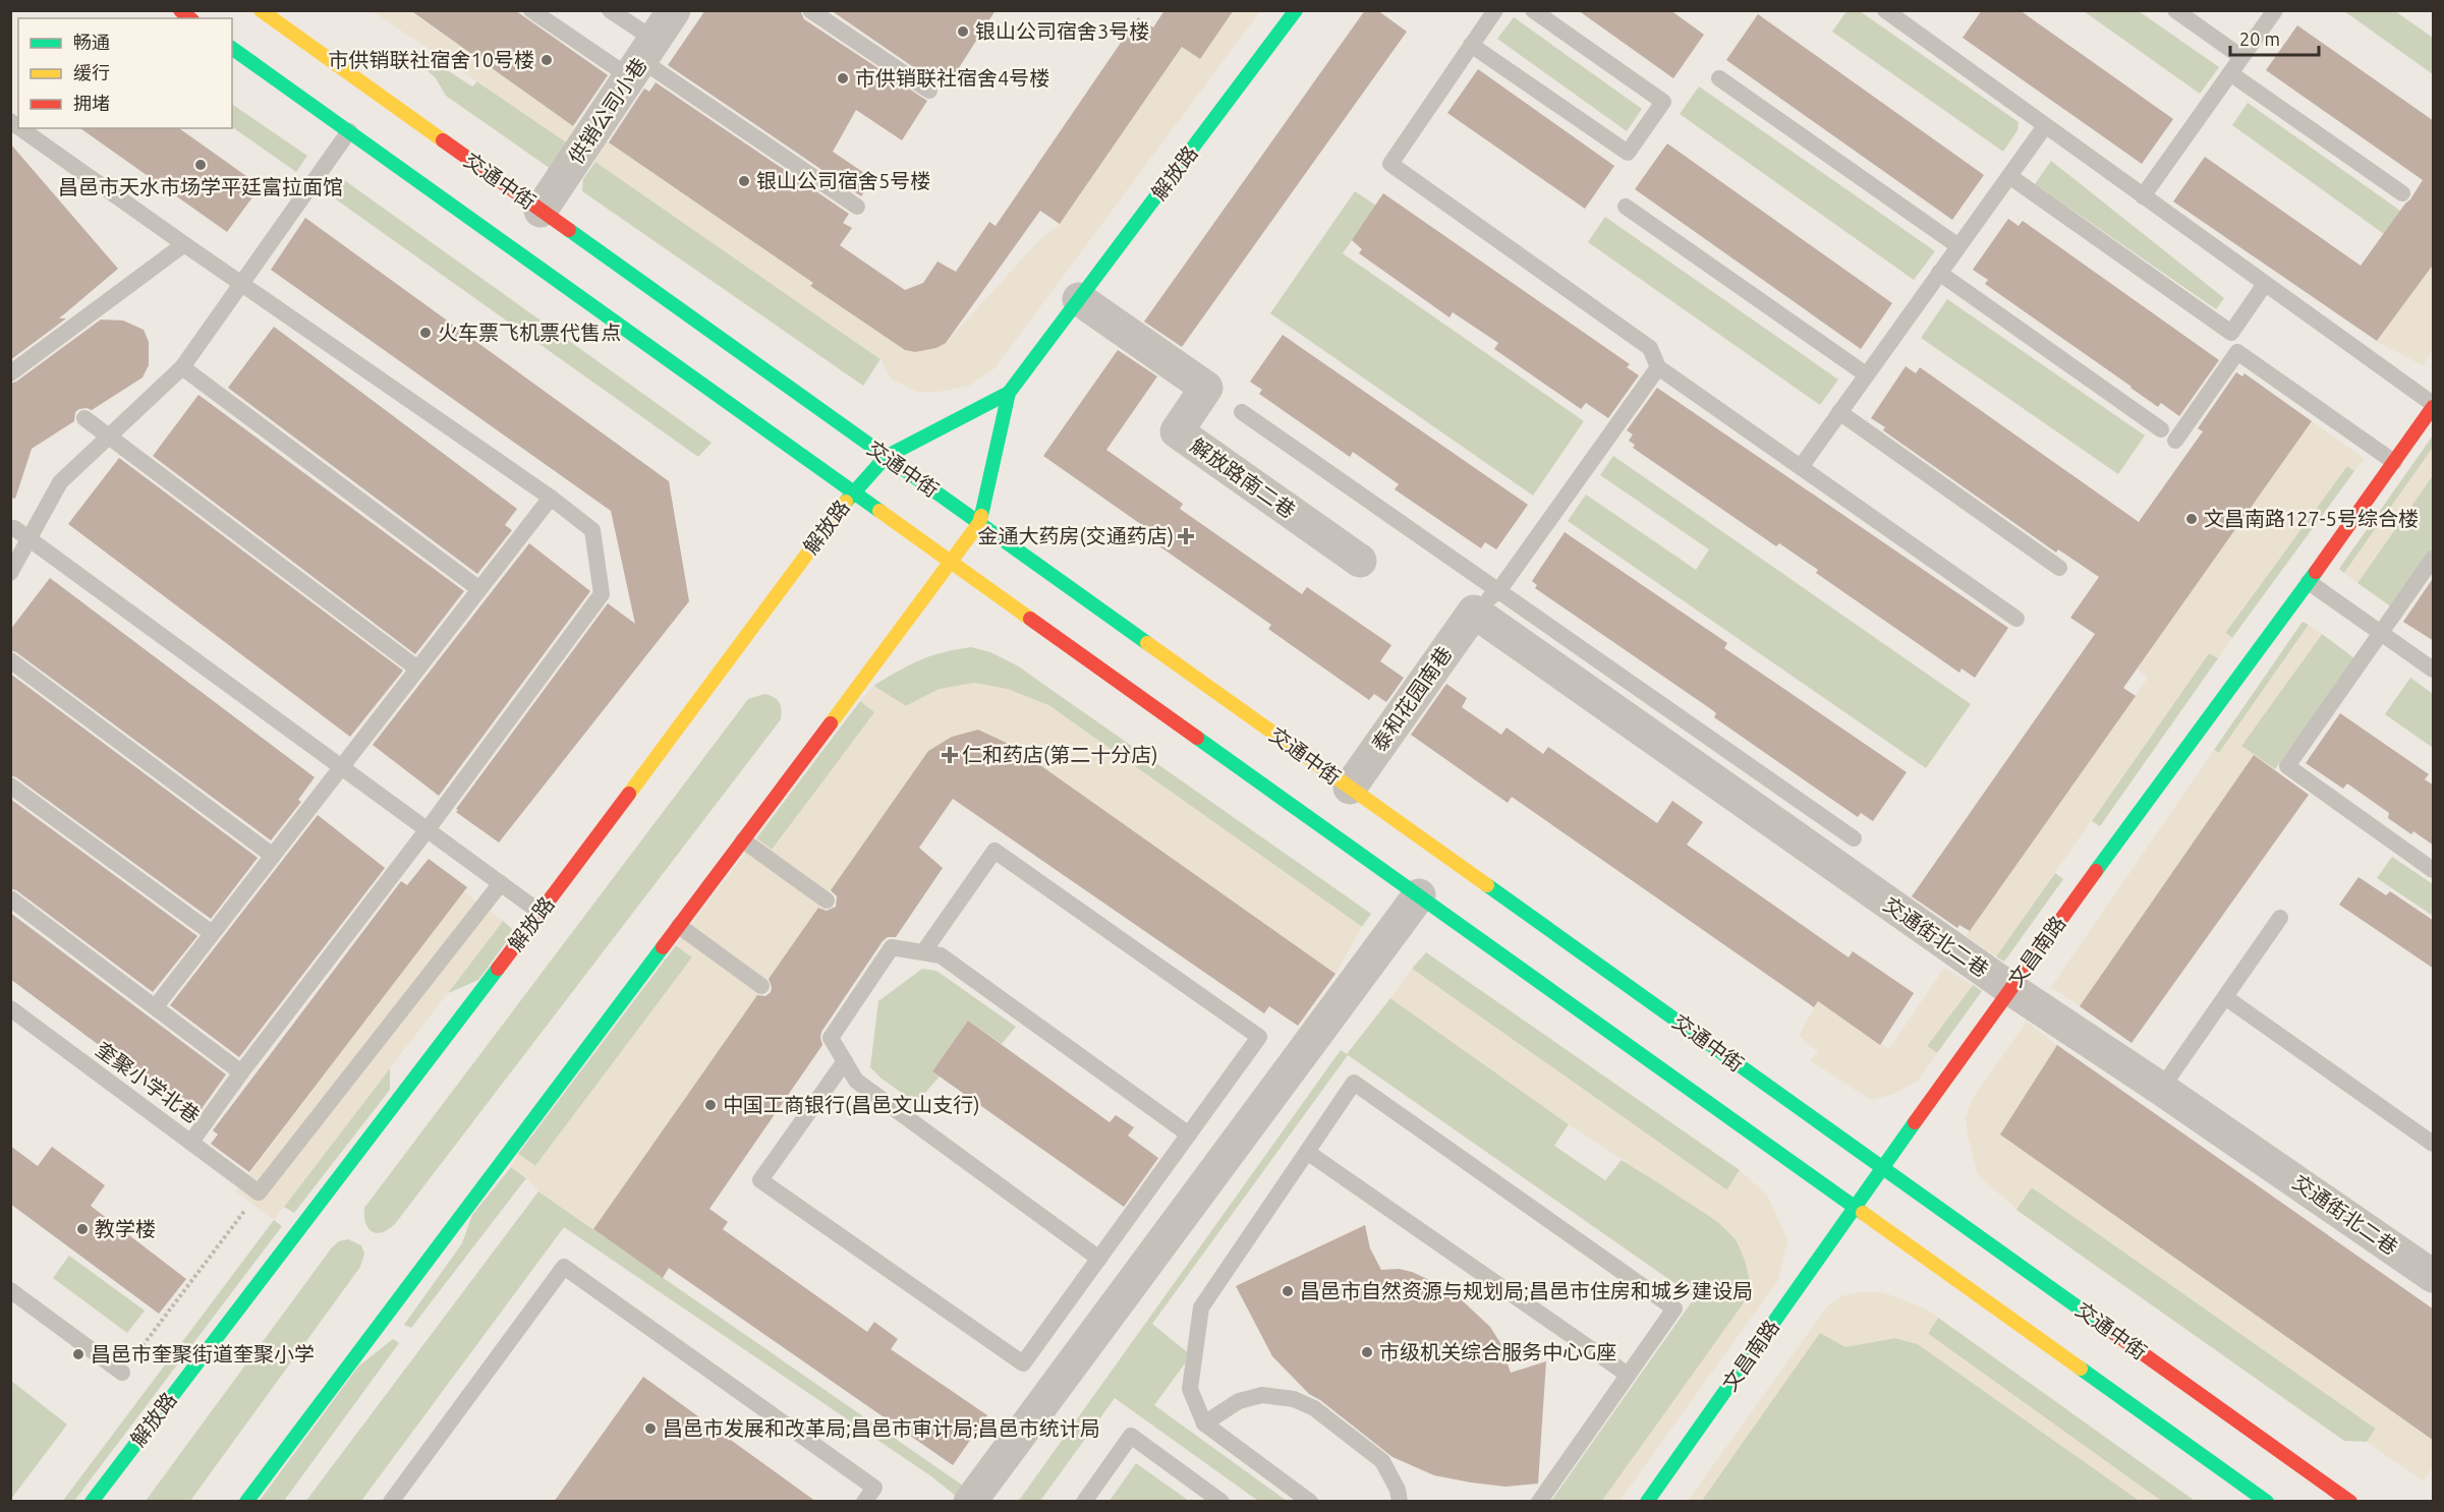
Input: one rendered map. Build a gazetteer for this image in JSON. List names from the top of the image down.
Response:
{
  "streets": {
    "main road": ["解放路", "交通中街", "文昌南路"],
    "street": [
      "供销公司小巷",
      "解放路南二巷",
      "泰和花园南巷",
      "交通街北二巷"
    ],
    "lane": ["奎聚小学北巷"]
  },
  "crossings": [
    ["供销公司小巷", "交通中街"],
    ["解放路", "交通中街"],
    ["解放路", "解放路南二巷"],
    ["交通中街", "泰和花园南巷"],
    ["交通中街", "文昌南路"],
    ["泰和花园南巷", "交通街北二巷"],
    ["交通街北二巷", "文昌南路"]
  ],
  "places": {
    "other": [
      "银山公司宿舍3号楼",
      "市供销联社宿舍10号楼",
      "市供销联社宿舍4号楼",
      "昌邑市天水市场学平廷富拉面馆",
      "银山公司宿舍5号楼",
      "火车票飞机票代售点",
      "文昌南路127-5号综合楼",
      "中国工商银行(昌邑文山支行)",
      "教学楼",
      "昌邑市自然资源与规划局;昌邑市住房和城乡建设局",
      "市级机关综合服务中心G座",
      "昌邑市奎聚街道奎聚小学",
      "昌邑市发展和改革局;昌邑市审计局;昌邑市统计局"
    ],
    "health": ["金通大药房(交通药店)", "仁和药店(第二十分店)"]
  },
  "legend": ["畅通", "缓行", "拥堵"],
  "scale_bar": "20 m"
}
